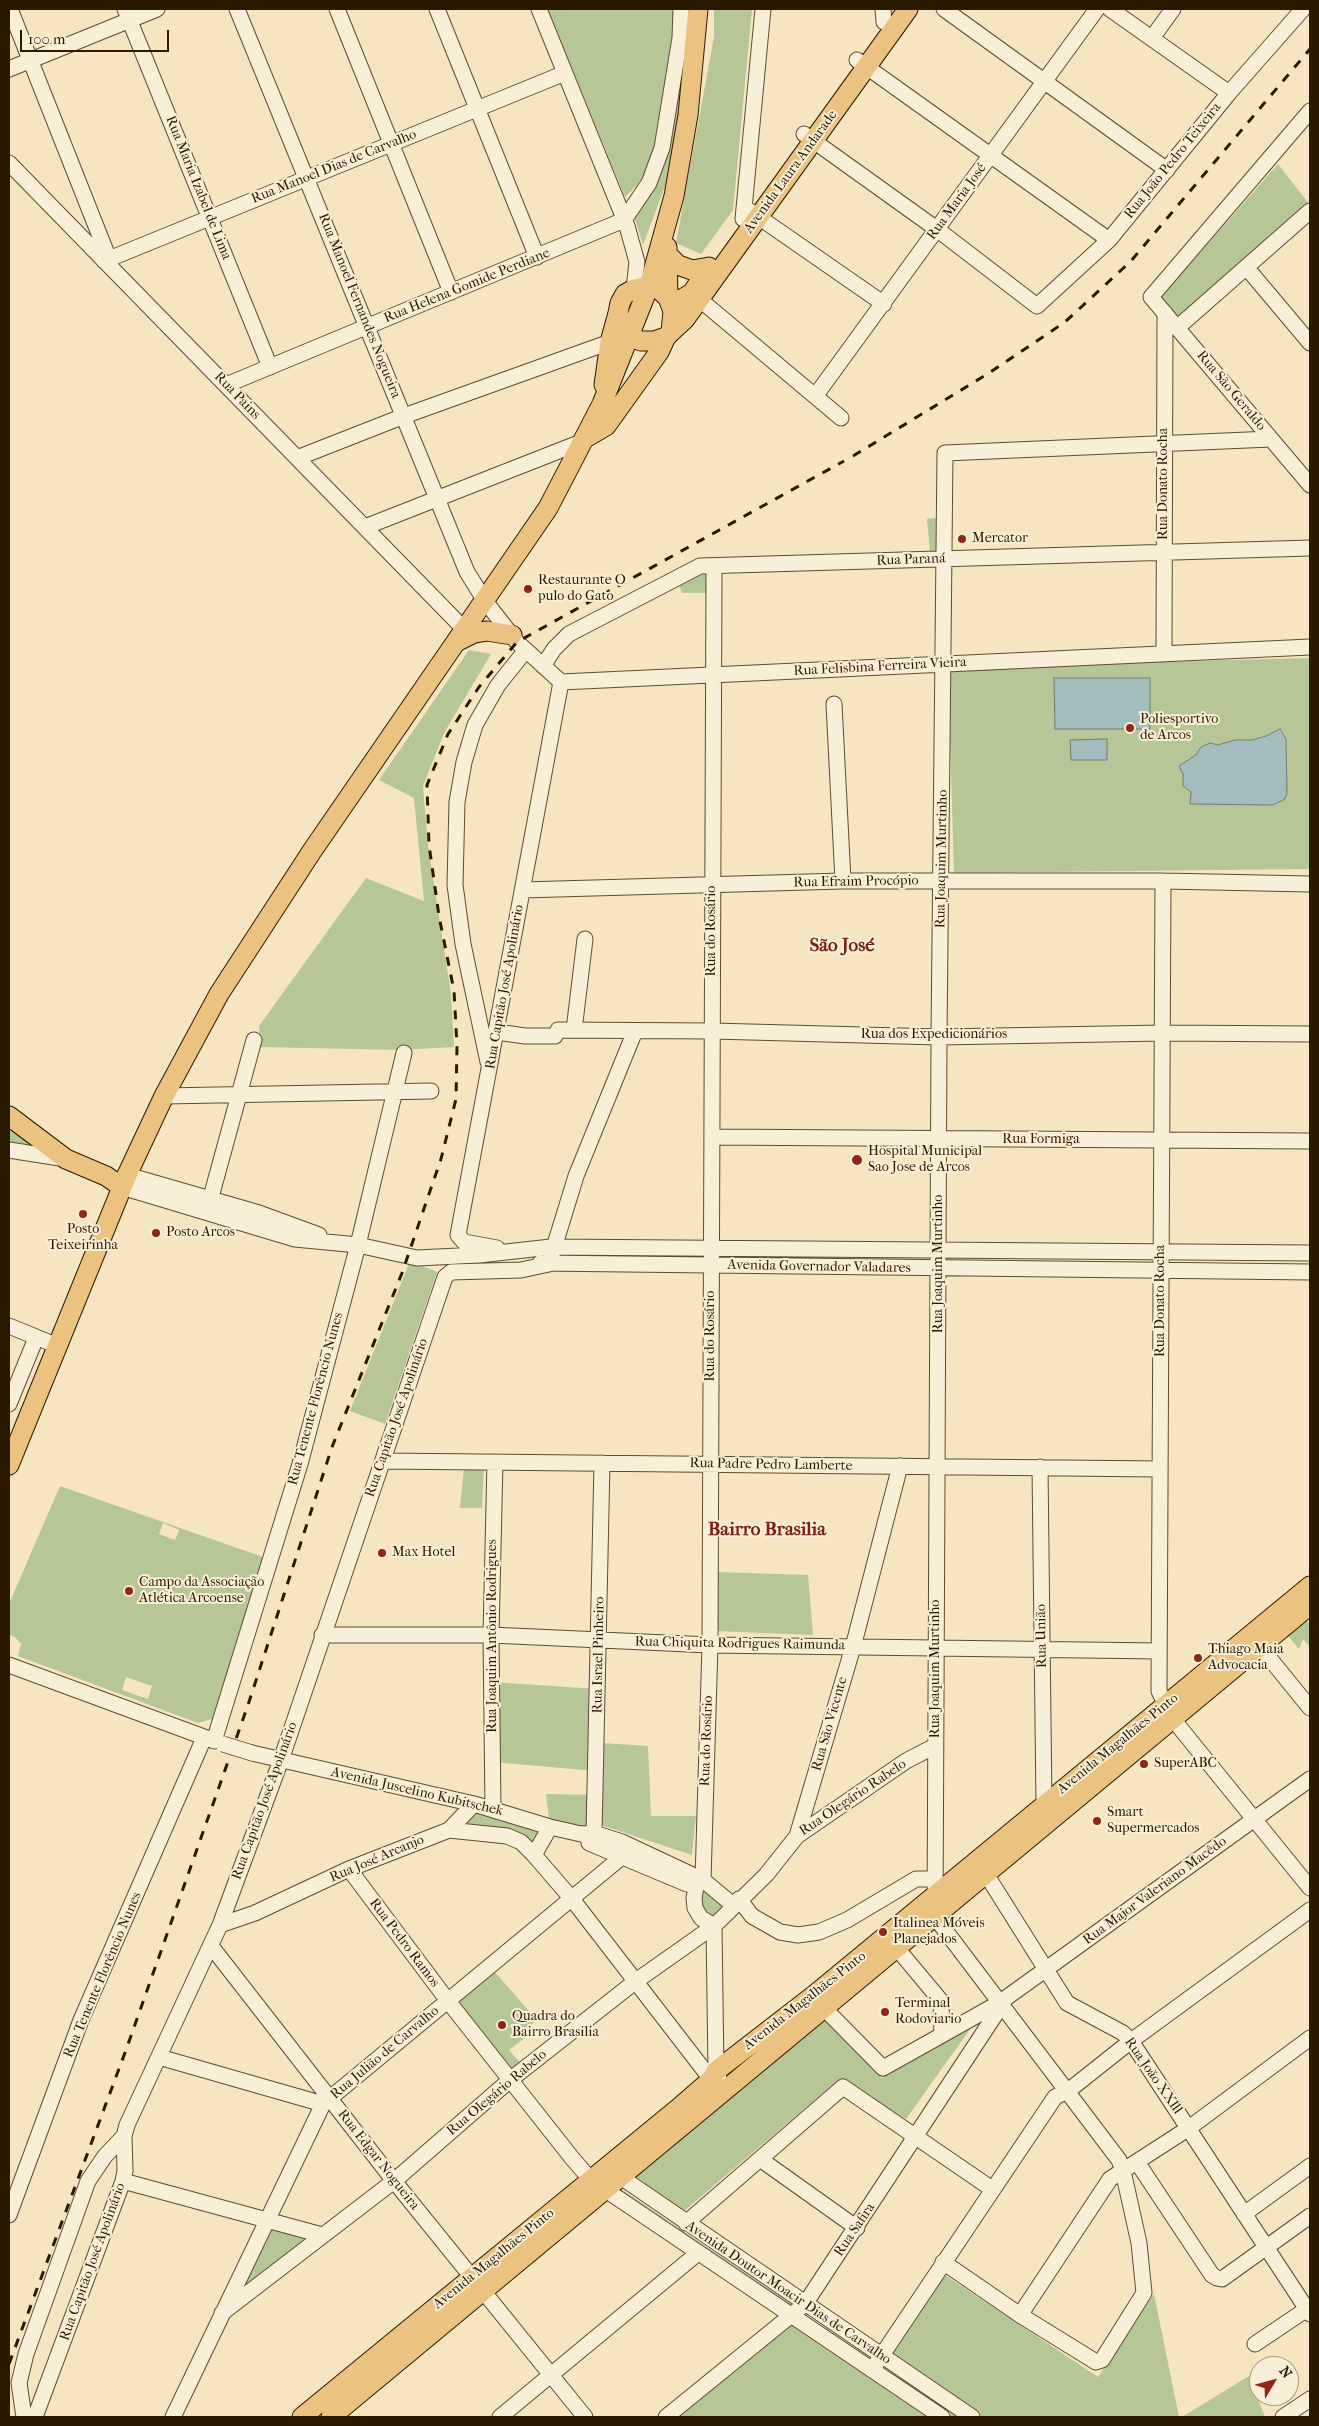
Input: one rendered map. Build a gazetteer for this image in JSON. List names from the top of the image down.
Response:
{
  "streets": {
    "main road": ["Avenida Laura Andarade", "Avenida Magalhães Pinto"],
    "street": [
      "Rua João Pedro Teixeira",
      "Rua Manoel Dias de Carvalho",
      "Rua Maria Izabel de Lima",
      "Rua Maria José",
      "Rua Helena Gomide Perdiane",
      "Rua Manoel Fernandes Nogueira",
      "Rua São Geraldo",
      "Rua Pains",
      "Rua Donato Rocha",
      "Rua Paraná",
      "Rua Felisbina Ferreira Vieira",
      "Rua Joaquim Murtinho",
      "Rua Efraim Procópio",
      "Rua do Rosário",
      "Rua Capitão José Apolinário",
      "Rua dos Expedicionários",
      "Rua Formiga",
      "Avenida Governador Valadares",
      "Rua Tenente Florêncio Nunes",
      "Rua Padre Pedro Lamberte",
      "Rua Joaquim Antônio Rodrigues",
      "Rua União",
      "Rua Chiquita Rodrigues Raimunda",
      "Rua Israel Pinheiro",
      "Rua São Vicente",
      "Avenida Juscelino Kubitschek",
      "Rua Olegário Rabelo",
      "Rua José Arcanjo",
      "Rua Major Valeriano Macêdo",
      "Rua Pedro Ramos",
      "Rua Julião de Carvalho",
      "Rua João XXlll",
      "Rua Edgar Nogueira",
      "Rua Safira",
      "Avenida Doutor Moacir Dias de Carvalho"
    ]
  },
  "crossings": [
    ["Rua João Pedro Teixeira", "Rua Maria José"],
    ["Rua Manoel Dias de Carvalho", "Rua Maria Izabel de Lima"],
    ["Rua Manoel Dias de Carvalho", "Rua Manoel Fernandes Nogueira"],
    ["Rua Manoel Dias de Carvalho", "Rua Pains"],
    ["Rua Maria Izabel de Lima", "Rua Helena Gomide Perdiane"],
    ["Rua Helena Gomide Perdiane", "Rua Manoel Fernandes Nogueira"],
    ["Rua Helena Gomide Perdiane", "Rua Pains"],
    ["Rua São Geraldo", "Rua Donato Rocha"],
    ["Rua Donato Rocha", "Rua Paraná"],
    ["Rua Donato Rocha", "Rua Felisbina Ferreira Vieira"],
    ["Rua Donato Rocha", "Rua Joaquim Murtinho"],
    ["Rua Donato Rocha", "Rua Efraim Procópio"],
    ["Rua Donato Rocha", "Rua dos Expedicionários"],
    ["Rua Donato Rocha", "Rua Formiga"],
    ["Rua Donato Rocha", "Avenida Governador Valadares"],
    ["Rua Donato Rocha", "Rua Padre Pedro Lamberte"],
    ["Rua Donato Rocha", "Rua Chiquita Rodrigues Raimunda"],
    ["Rua Donato Rocha", "Avenida Magalhães Pinto"],
    ["Rua Paraná", "Rua Joaquim Murtinho"],
    ["Rua Paraná", "Rua do Rosário"],
    ["Rua Felisbina Ferreira Vieira", "Rua Joaquim Murtinho"],
    ["Rua Felisbina Ferreira Vieira", "Rua do Rosário"],
    ["Rua Felisbina Ferreira Vieira", "Rua Capitão José Apolinário"],
    ["Rua Joaquim Murtinho", "Rua Efraim Procópio"],
    ["Rua Joaquim Murtinho", "Rua dos Expedicionários"],
    ["Rua Joaquim Murtinho", "Rua Formiga"],
    ["Rua Joaquim Murtinho", "Avenida Governador Valadares"],
    ["Rua Joaquim Murtinho", "Rua Padre Pedro Lamberte"],
    ["Rua Joaquim Murtinho", "Rua Chiquita Rodrigues Raimunda"],
    ["Rua Joaquim Murtinho", "Avenida Magalhães Pinto"],
    ["Rua Joaquim Murtinho", "Rua Olegário Rabelo"],
    ["Rua Efraim Procópio", "Rua do Rosário"],
    ["Rua Efraim Procópio", "Rua Capitão José Apolinário"],
    ["Rua do Rosário", "Rua dos Expedicionários"],
    ["Rua do Rosário", "Rua Formiga"],
    ["Rua do Rosário", "Avenida Governador Valadares"],
    ["Rua do Rosário", "Rua Padre Pedro Lamberte"],
    ["Rua do Rosário", "Rua Chiquita Rodrigues Raimunda"],
    ["Rua do Rosário", "Avenida Juscelino Kubitschek"],
    ["Rua Capitão José Apolinário", "Rua dos Expedicionários"],
    ["Rua Capitão José Apolinário", "Avenida Governador Valadares"],
    ["Rua Capitão José Apolinário", "Rua Padre Pedro Lamberte"],
    ["Rua Capitão José Apolinário", "Rua Chiquita Rodrigues Raimunda"],
    ["Rua Capitão José Apolinário", "Avenida Juscelino Kubitschek"],
    ["Rua Capitão José Apolinário", "Rua José Arcanjo"],
    ["Rua Capitão José Apolinário", "Rua Edgar Nogueira"],
    ["Avenida Governador Valadares", "Rua Tenente Florêncio Nunes"],
    ["Rua Tenente Florêncio Nunes", "Avenida Juscelino Kubitschek"],
    ["Rua Padre Pedro Lamberte", "Rua Joaquim Antônio Rodrigues"],
    ["Rua Padre Pedro Lamberte", "Rua União"],
    ["Rua Padre Pedro Lamberte", "Rua Israel Pinheiro"],
    ["Rua Padre Pedro Lamberte", "Rua São Vicente"],
    ["Rua Joaquim Antônio Rodrigues", "Rua Chiquita Rodrigues Raimunda"],
    ["Rua Joaquim Antônio Rodrigues", "Avenida Juscelino Kubitschek"],
    ["Rua União", "Rua Chiquita Rodrigues Raimunda"],
    ["Rua União", "Avenida Magalhães Pinto"],
    ["Rua Chiquita Rodrigues Raimunda", "Rua Israel Pinheiro"],
    ["Rua Chiquita Rodrigues Raimunda", "Rua São Vicente"],
    ["Rua Israel Pinheiro", "Avenida Juscelino Kubitschek"],
    ["Rua São Vicente", "Rua Olegário Rabelo"],
    ["Avenida Magalhães Pinto", "Rua José Arcanjo"],
    ["Avenida Magalhães Pinto", "Rua Major Valeriano Macêdo"],
    ["Avenida Magalhães Pinto", "Rua Pedro Ramos"],
    ["Avenida Magalhães Pinto", "Rua João XXlll"],
    ["Avenida Magalhães Pinto", "Rua Edgar Nogueira"],
    ["Avenida Magalhães Pinto", "Avenida Doutor Moacir Dias de Carvalho"],
    ["Avenida Juscelino Kubitschek", "Rua Olegário Rabelo"],
    ["Avenida Juscelino Kubitschek", "Rua Julião de Carvalho"],
    ["Rua Olegário Rabelo", "Rua José Arcanjo"],
    ["Rua Olegário Rabelo", "Rua Pedro Ramos"],
    ["Rua Olegário Rabelo", "Rua Julião de Carvalho"],
    ["Rua Olegário Rabelo", "Rua Edgar Nogueira"],
    ["Rua José Arcanjo", "Rua Pedro Ramos"],
    ["Rua José Arcanjo", "Rua Julião de Carvalho"],
    ["Rua Major Valeriano Macêdo", "Rua João XXlll"],
    ["Rua Major Valeriano Macêdo", "Rua Safira"],
    ["Rua Pedro Ramos", "Rua Julião de Carvalho"],
    ["Rua Pedro Ramos", "Avenida Doutor Moacir Dias de Carvalho"],
    ["Rua Julião de Carvalho", "Rua Edgar Nogueira"],
    ["Rua Safira", "Avenida Doutor Moacir Dias de Carvalho"]
  ],
  "districts": ["São José", "Bairro Brasilia"],
  "places": [
    "Mercator",
    "Restaurante O pulo do Gato",
    "Poliesportivo de Arcos",
    "Hospital Municipal Sao Jose de Arcos",
    "Posto Teixeirinha",
    "Posto Arcos",
    "Max Hotel",
    "Campo da Associação Atlética Arcoense",
    "Thiago Maia Advocacia",
    "SuperABC",
    "Smart Supermercados",
    "Italinea Móveis Planejados",
    "Terminal Rodoviario",
    "Quadra do Bairro Brasilia"
  ],
  "scale_bar": "100 m",
  "north": "top right"
}
